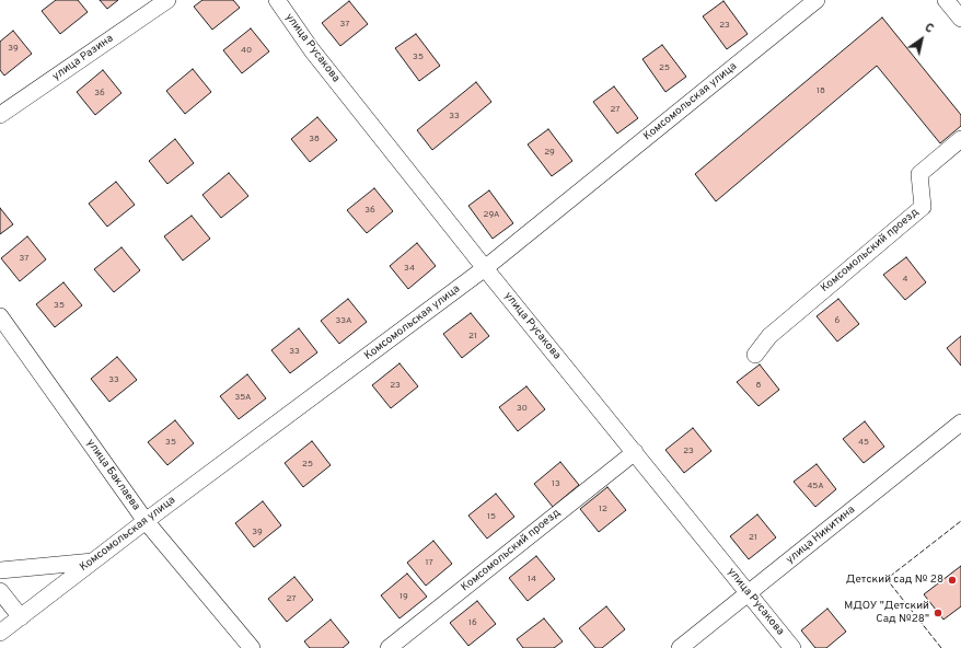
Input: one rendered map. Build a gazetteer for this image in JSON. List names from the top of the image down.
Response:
{
  "streets": {
    "street": [
      "улица Русакова",
      "улица Разина",
      "Комсомольская улица",
      "Комсомольский проезд",
      "улица Баклаева",
      "улица Никитина"
    ]
  },
  "crossings": [
    ["улица Русакова", "Комсомольская улица"],
    ["улица Русакова", "Комсомольский проезд"],
    ["улица Русакова", "улица Никитина"],
    ["Комсомольская улица", "улица Баклаева"]
  ],
  "places": ["Детский сад № 28", "МДОУ \"Детский Сад №28\""],
  "house_numbers": [
    "37",
    "23",
    "39",
    "40",
    "35",
    "25",
    "18",
    "36",
    "27",
    "33",
    "38",
    "29",
    "36",
    "29А",
    "37",
    "34",
    "4",
    "35",
    "33А",
    "6",
    "21",
    "33",
    "33",
    "23",
    "8",
    "35А",
    "30",
    "35",
    "45",
    "23",
    "25",
    "13",
    "45А",
    "12",
    "15",
    "39",
    "21",
    "17",
    "14",
    "19",
    "27",
    "16"
  ],
  "north": "top right"
}
